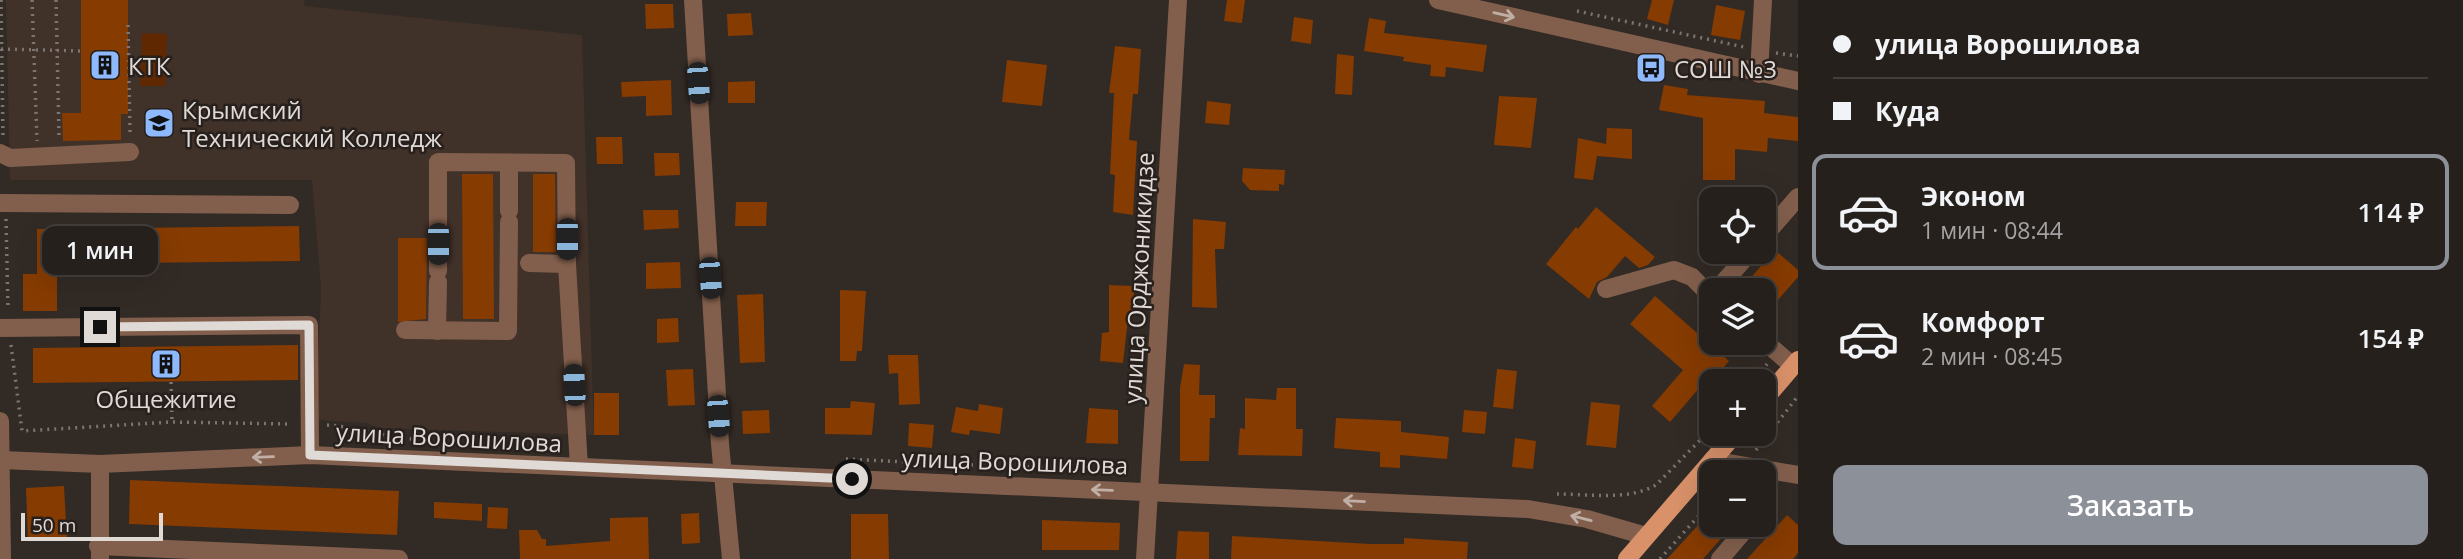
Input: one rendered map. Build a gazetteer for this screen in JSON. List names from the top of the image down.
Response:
{
  "streets": {
    "street": ["улица Орджоникидзе", "улица Ворошилова"]
  },
  "crossings": [
    ["улица Орджоникидзе", "улица Ворошилова"]
  ],
  "one_way": ["улица Ворошилова"],
  "places": {
    "building": ["КТК", "Общежитие"],
    "bus stop": ["СОШ №3"],
    "school or university": ["Крымский Технический Колледж"]
  },
  "scale_bar": "50 m",
  "page": {
    "banner": ["улица Ворошилова", "Куда"],
    "list": [
      {
        "name": "Эконом",
        "note": "1 мин · 08:44",
        "value": "114 ₽"
      },
      {
        "name": "Комфорт",
        "note": "2 мин · 08:45",
        "value": "154 ₽"
      }
    ],
    "map_buttons": ["+", "−"],
    "bubble": "1 мин",
    "buttons": "Заказать",
    "scale": "50 m"
  }
}
